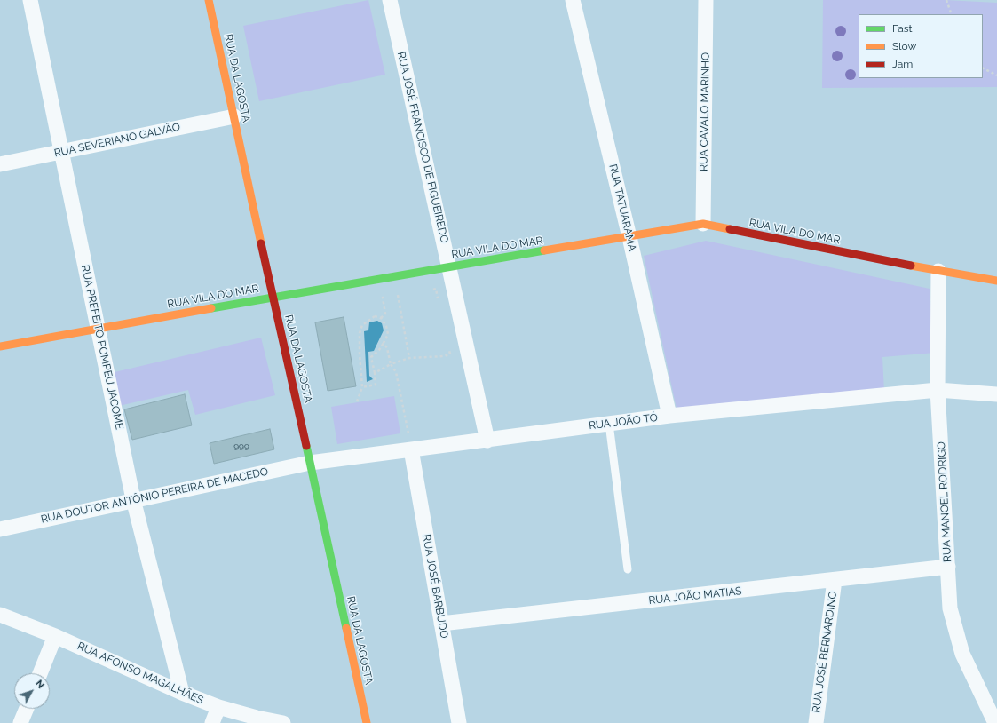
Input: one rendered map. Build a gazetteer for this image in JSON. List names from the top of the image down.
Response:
{
  "streets": {
    "street": [
      "RUA DA LAGOSTA",
      "RUA CAVALO MARINHO",
      "RUA SEVERIANO GALVÃO",
      "RUA JOSÉ FRANCISCO DE FIGUEIREDO",
      "RUA TATUARAMA",
      "RUA VILA DO MAR",
      "RUA PREFEITO POMPEU JACOME",
      "RUA JOÃO TÓ",
      "RUA DOUTOR ANTÔNIO PEREIRA DE MACEDO",
      "RUA MANOEL RODRIGO",
      "RUA JOSÉ BARBUDO",
      "RUA JOÃO MATIAS",
      "RUA JOSÉ BERNARDINO",
      "RUA AFONSO MAGALHÃES"
    ]
  },
  "crossings": [
    ["RUA DA LAGOSTA", "RUA SEVERIANO GALVÃO"],
    ["RUA DA LAGOSTA", "RUA VILA DO MAR"],
    ["RUA DA LAGOSTA", "RUA JOÃO TÓ"],
    ["RUA DA LAGOSTA", "RUA DOUTOR ANTÔNIO PEREIRA DE MACEDO"],
    ["RUA CAVALO MARINHO", "RUA VILA DO MAR"],
    ["RUA SEVERIANO GALVÃO", "RUA PREFEITO POMPEU JACOME"],
    ["RUA JOSÉ FRANCISCO DE FIGUEIREDO", "RUA VILA DO MAR"],
    ["RUA JOSÉ FRANCISCO DE FIGUEIREDO", "RUA JOÃO TÓ"],
    ["RUA TATUARAMA", "RUA VILA DO MAR"],
    ["RUA TATUARAMA", "RUA JOÃO TÓ"],
    ["RUA VILA DO MAR", "RUA PREFEITO POMPEU JACOME"],
    ["RUA VILA DO MAR", "RUA MANOEL RODRIGO"],
    ["RUA PREFEITO POMPEU JACOME", "RUA DOUTOR ANTÔNIO PEREIRA DE MACEDO"],
    ["RUA PREFEITO POMPEU JACOME", "RUA AFONSO MAGALHÃES"],
    ["RUA JOÃO TÓ", "RUA DOUTOR ANTÔNIO PEREIRA DE MACEDO"],
    ["RUA JOÃO TÓ", "RUA MANOEL RODRIGO"],
    ["RUA JOÃO TÓ", "RUA JOSÉ BARBUDO"],
    ["RUA MANOEL RODRIGO", "RUA JOÃO MATIAS"],
    ["RUA JOSÉ BARBUDO", "RUA JOÃO MATIAS"],
    ["RUA JOÃO MATIAS", "RUA JOSÉ BERNARDINO"]
  ],
  "house_numbers": ["999"],
  "legend": ["Fast", "Slow", "Jam"],
  "north": "top right"
}
